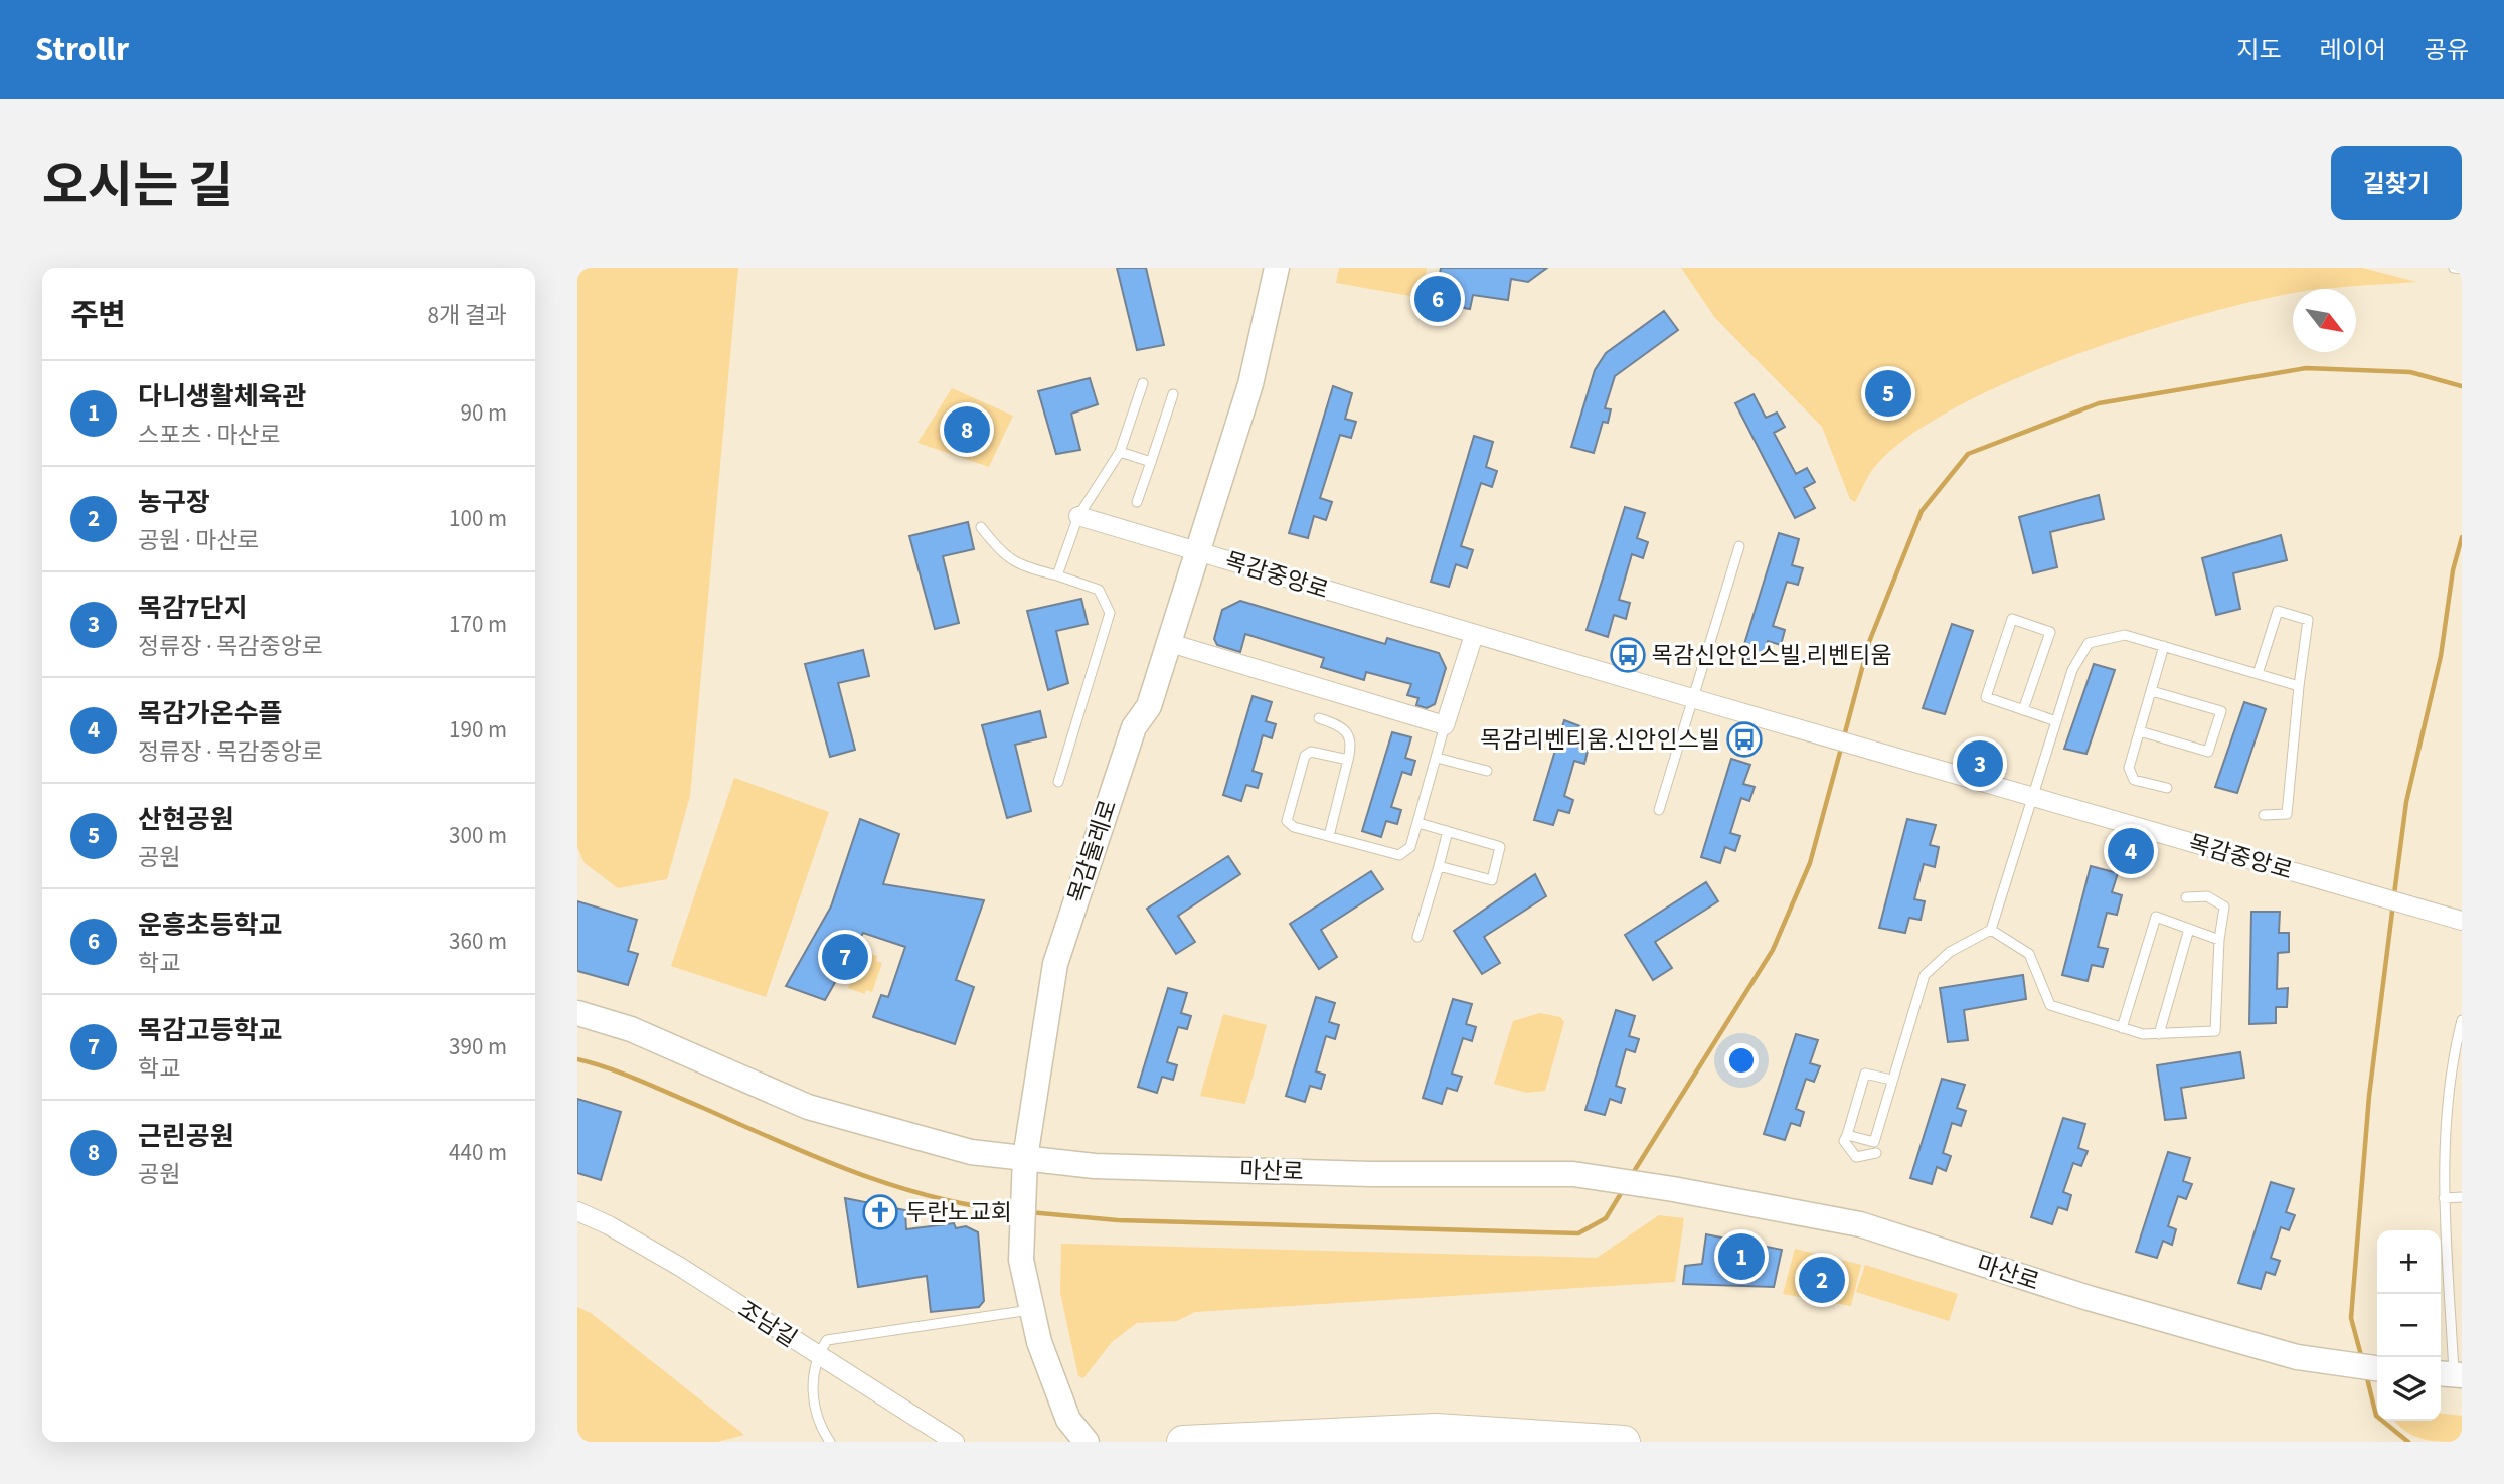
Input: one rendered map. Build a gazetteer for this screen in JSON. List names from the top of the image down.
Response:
{
  "streets": {
    "street": [
      "목감중앙로",
      "목감둘레로",
      "마산로",
      "조남길"
    ]
  },
  "crossings": [
    ["목감중앙로", "목감둘레로"],
    ["목감둘레로", "마산로"]
  ],
  "places": {
    "bus stop": ["목감신안인스빌.리벤티움", "목감리벤티움.신안인스빌"],
    "church": ["두란노교회"]
  },
  "north": "bottom right",
  "page": {
    "header": "Strollr",
    "nav": ["지도", "레이어", "공유"],
    "title": "오시는 길",
    "buttons": "길찾기",
    "heading": ["주변", "8개 결과"],
    "pins": [
      "6",
      "5",
      "8",
      "3",
      "4",
      "7",
      "1",
      "2"
    ],
    "list": [
      {
        "mark": "1",
        "name": "다니생활체육관",
        "note": "스포츠 · 마산로",
        "value": "90 m"
      },
      {
        "mark": "2",
        "name": "농구장",
        "note": "공원 · 마산로",
        "value": "100 m"
      },
      {
        "mark": "3",
        "name": "목감7단지",
        "note": "정류장 · 목감중앙로",
        "value": "170 m"
      },
      {
        "mark": "4",
        "name": "목감가온수플",
        "note": "정류장 · 목감중앙로",
        "value": "190 m"
      },
      {
        "mark": "5",
        "name": "산현공원",
        "note": "공원",
        "value": "300 m"
      },
      {
        "mark": "6",
        "name": "운흥초등학교",
        "note": "학교",
        "value": "360 m"
      },
      {
        "mark": "7",
        "name": "목감고등학교",
        "note": "학교",
        "value": "390 m"
      },
      {
        "mark": "8",
        "name": "근린공원",
        "note": "공원",
        "value": "440 m"
      }
    ],
    "map_buttons": ["+", "−"]
  }
}
